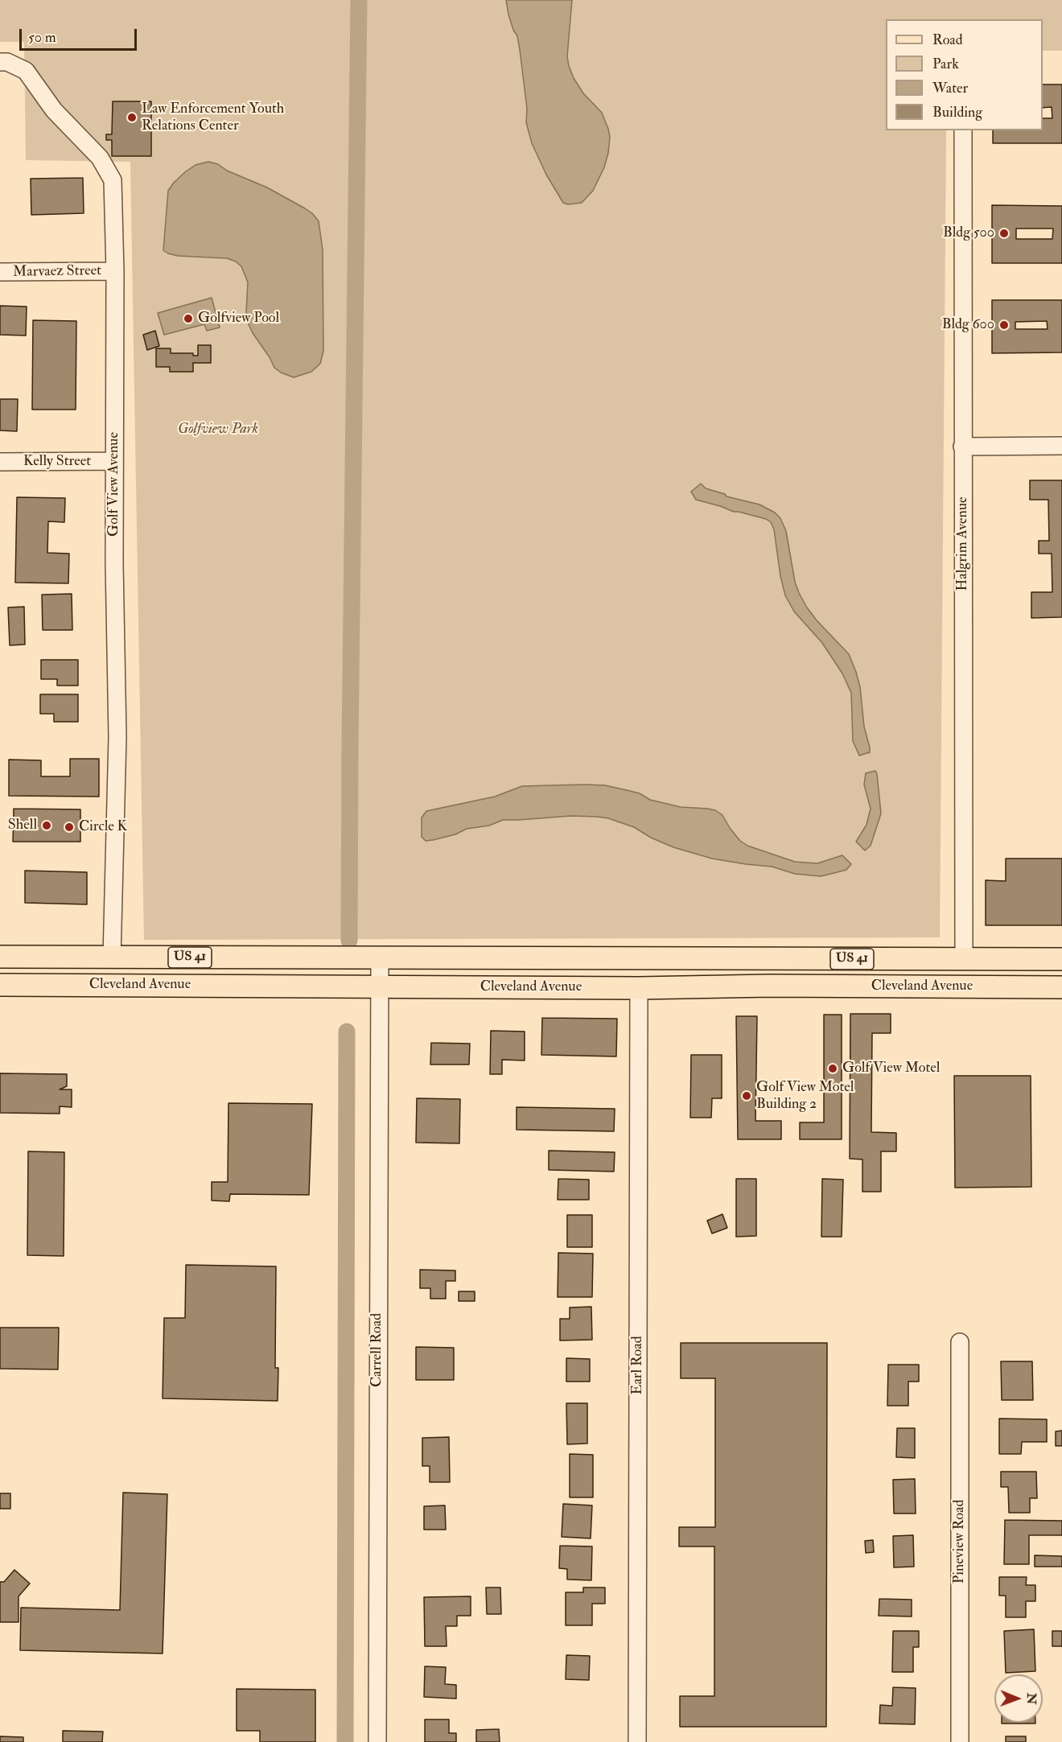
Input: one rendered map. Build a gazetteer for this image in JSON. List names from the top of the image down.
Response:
{
  "streets": {
    "main road": ["US 41", "Cleveland Avenue"],
    "street": [
      "Marvaez Street",
      "Kelly Street",
      "Golf View Avenue",
      "Halgrim Avenue",
      "Carrell Road",
      "Earl Road",
      "Pineview Road"
    ]
  },
  "crossings": [
    ["Marvaez Street", "Golf View Avenue"],
    ["Kelly Street", "Golf View Avenue"],
    ["Golf View Avenue", "Cleveland Avenue"],
    ["Halgrim Avenue", "Cleveland Avenue"],
    ["Cleveland Avenue", "Carrell Road"],
    ["Cleveland Avenue", "Earl Road"]
  ],
  "parks": ["Golfview Park"],
  "places": [
    "Law Enforcement Youth Relations Center",
    "Bldg 500",
    "Golfview Pool",
    "Bldg 600",
    "Shell",
    "Circle K",
    "Golf View Motel",
    "Golf View Motel Building 2"
  ],
  "legend": [
    "Road",
    "Park",
    "Water",
    "Building"
  ],
  "scale_bar": "50 m",
  "north": "right"
}
